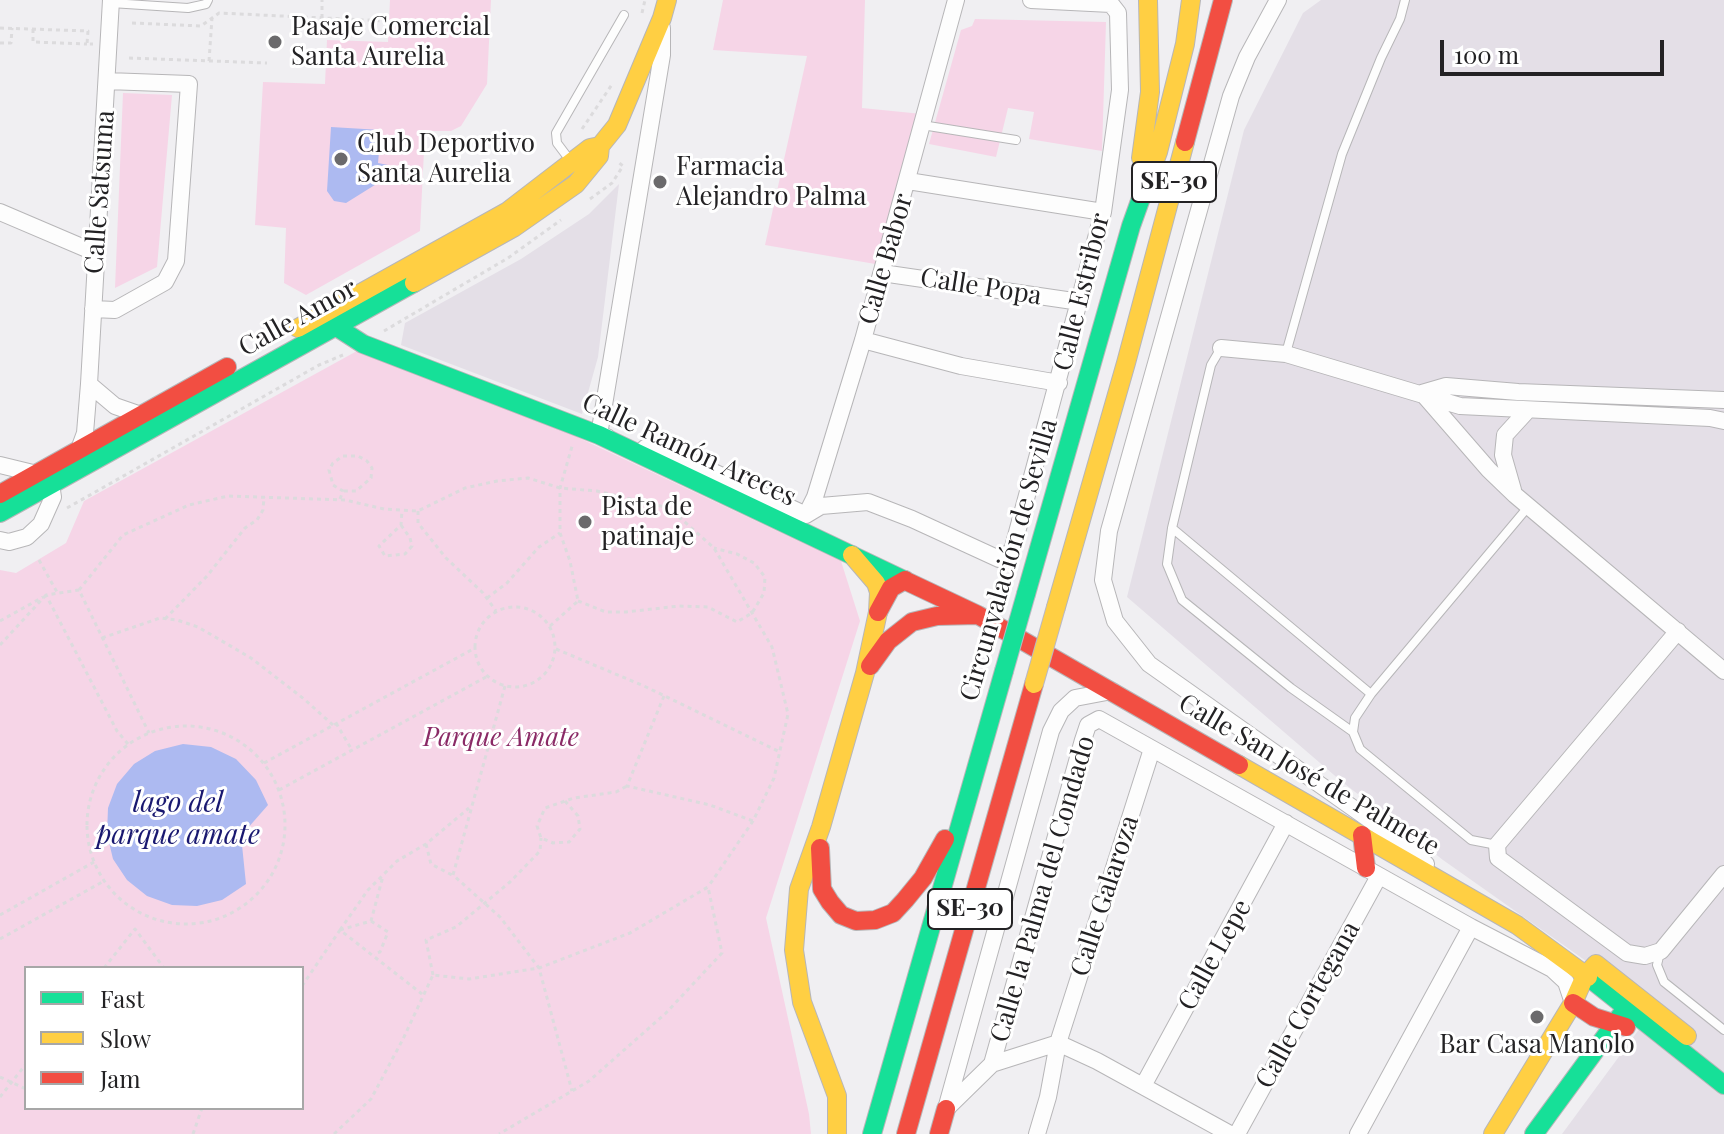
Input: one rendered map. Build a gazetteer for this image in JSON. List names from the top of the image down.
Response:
{
  "streets": {
    "main road": [
      "SE-30",
      "Calle Amor",
      "Calle Ramón Areces",
      "Circunvalación de Sevilla",
      "Calle San José de Palmete"
    ],
    "street": [
      "Calle Satsuma",
      "Calle Babor",
      "Calle Popa",
      "Calle Estribor",
      "Calle la Palma del Condado",
      "Calle Galaroza",
      "Calle Lepe",
      "Calle Cortegana"
    ]
  },
  "crossings": [
    ["Calle Satsuma", "Calle Amor"],
    ["Calle Babor", "Calle Popa"],
    ["Calle Babor", "Calle Estribor"],
    ["Calle Popa", "Calle Estribor"],
    ["Calle Amor", "Calle Ramón Areces"],
    ["Calle Ramón Areces", "Calle San José de Palmete"],
    ["Calle San José de Palmete", "Calle la Palma del Condado"],
    ["Calle San José de Palmete", "Calle Galaroza"],
    ["Calle San José de Palmete", "Calle Lepe"],
    ["Calle San José de Palmete", "Calle Cortegana"]
  ],
  "water": ["lago del parque amate"],
  "parks": ["Parque Amate"],
  "places": [
    "Pasaje Comercial Santa Aurelia",
    "Club Deportivo Santa Aurelia",
    "Farmacia Alejandro Palma",
    "Pista de patinaje",
    "Bar Casa Manolo"
  ],
  "legend": ["Fast", "Slow", "Jam"],
  "scale_bar": "100 m"
}
